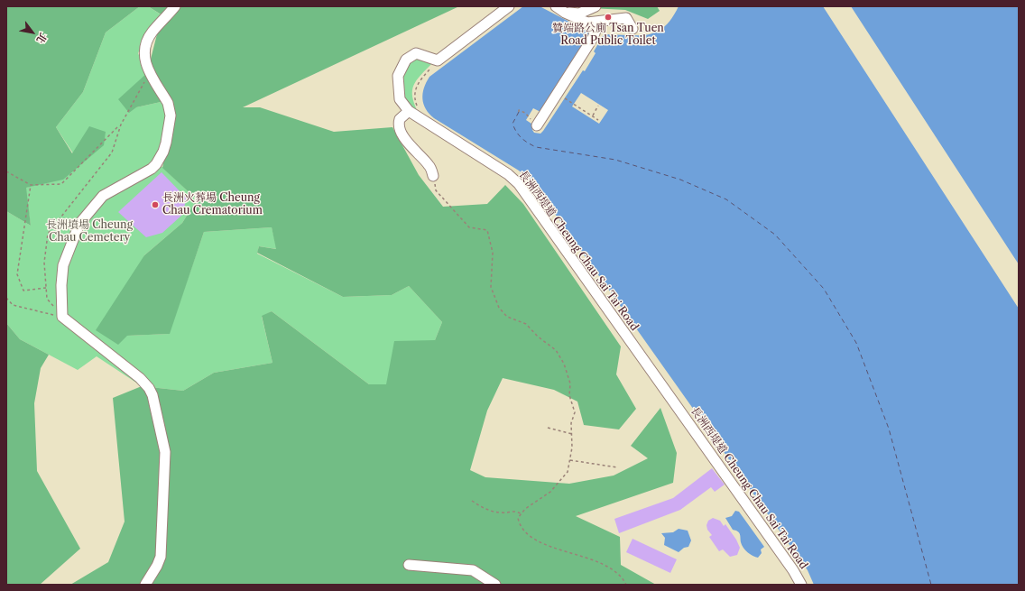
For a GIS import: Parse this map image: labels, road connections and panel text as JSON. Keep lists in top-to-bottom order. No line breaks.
{"streets":{"street":["長洲西堤道 Cheung Chau Sai Tai Road"]},"parks":["長洲墳場 Cheung Chau Cemetery"],"places":["贊端路公廁 Tsan Tuen Road Public Toilet","長洲火葬場 Cheung Chau Crematorium"],"north":"bottom right"}
